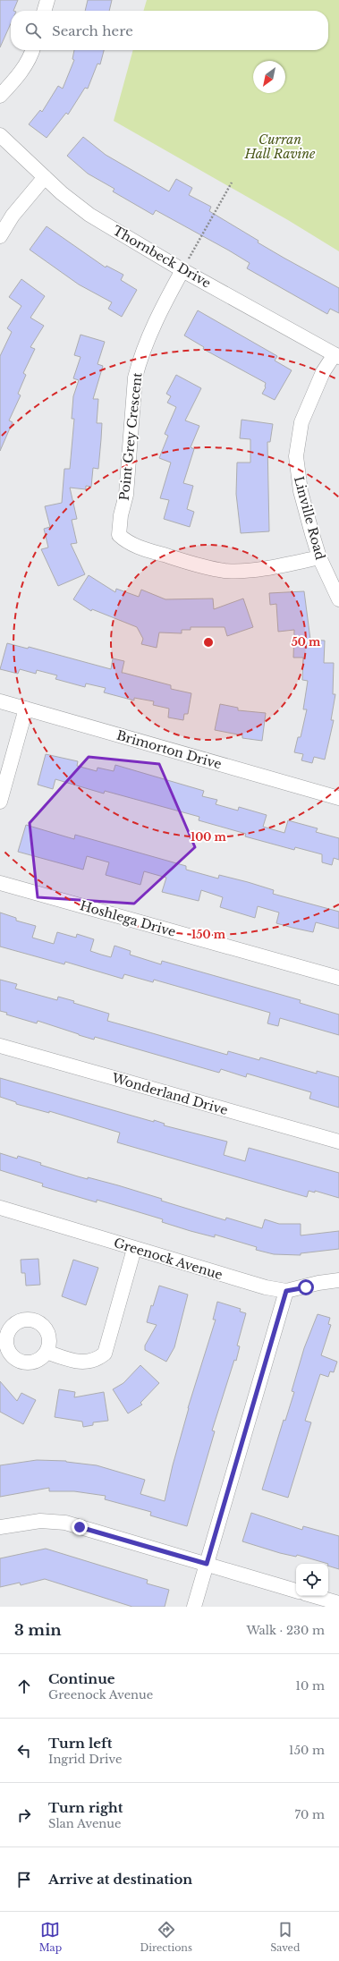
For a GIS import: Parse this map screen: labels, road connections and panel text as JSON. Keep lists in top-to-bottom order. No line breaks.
{"streets":{"street":["Thornbeck Drive","Point Grey Crescent","Linville Road","Brimorton Drive","Hoshlega Drive","Wonderland Drive","Greenock Avenue"]},"crossings":[["Thornbeck Drive","Point Grey Crescent"],["Thornbeck Drive","Linville Road"],["Point Grey Crescent","Linville Road"]],"parks":["Curran Hall Ravine"],"north":"bottom left","page":{"search":"Search here","heading":["3 min","Walk · 230 m"],"list":[["Continue","Greenock Avenue","10 m"],["Turn left","Ingrid Drive","150 m"],["Turn right","Slan Avenue","70 m"],"Arrive at destination"],"nav":["Map","Directions","Saved"]},"rings":["50 m","100 m","150 m"]}
